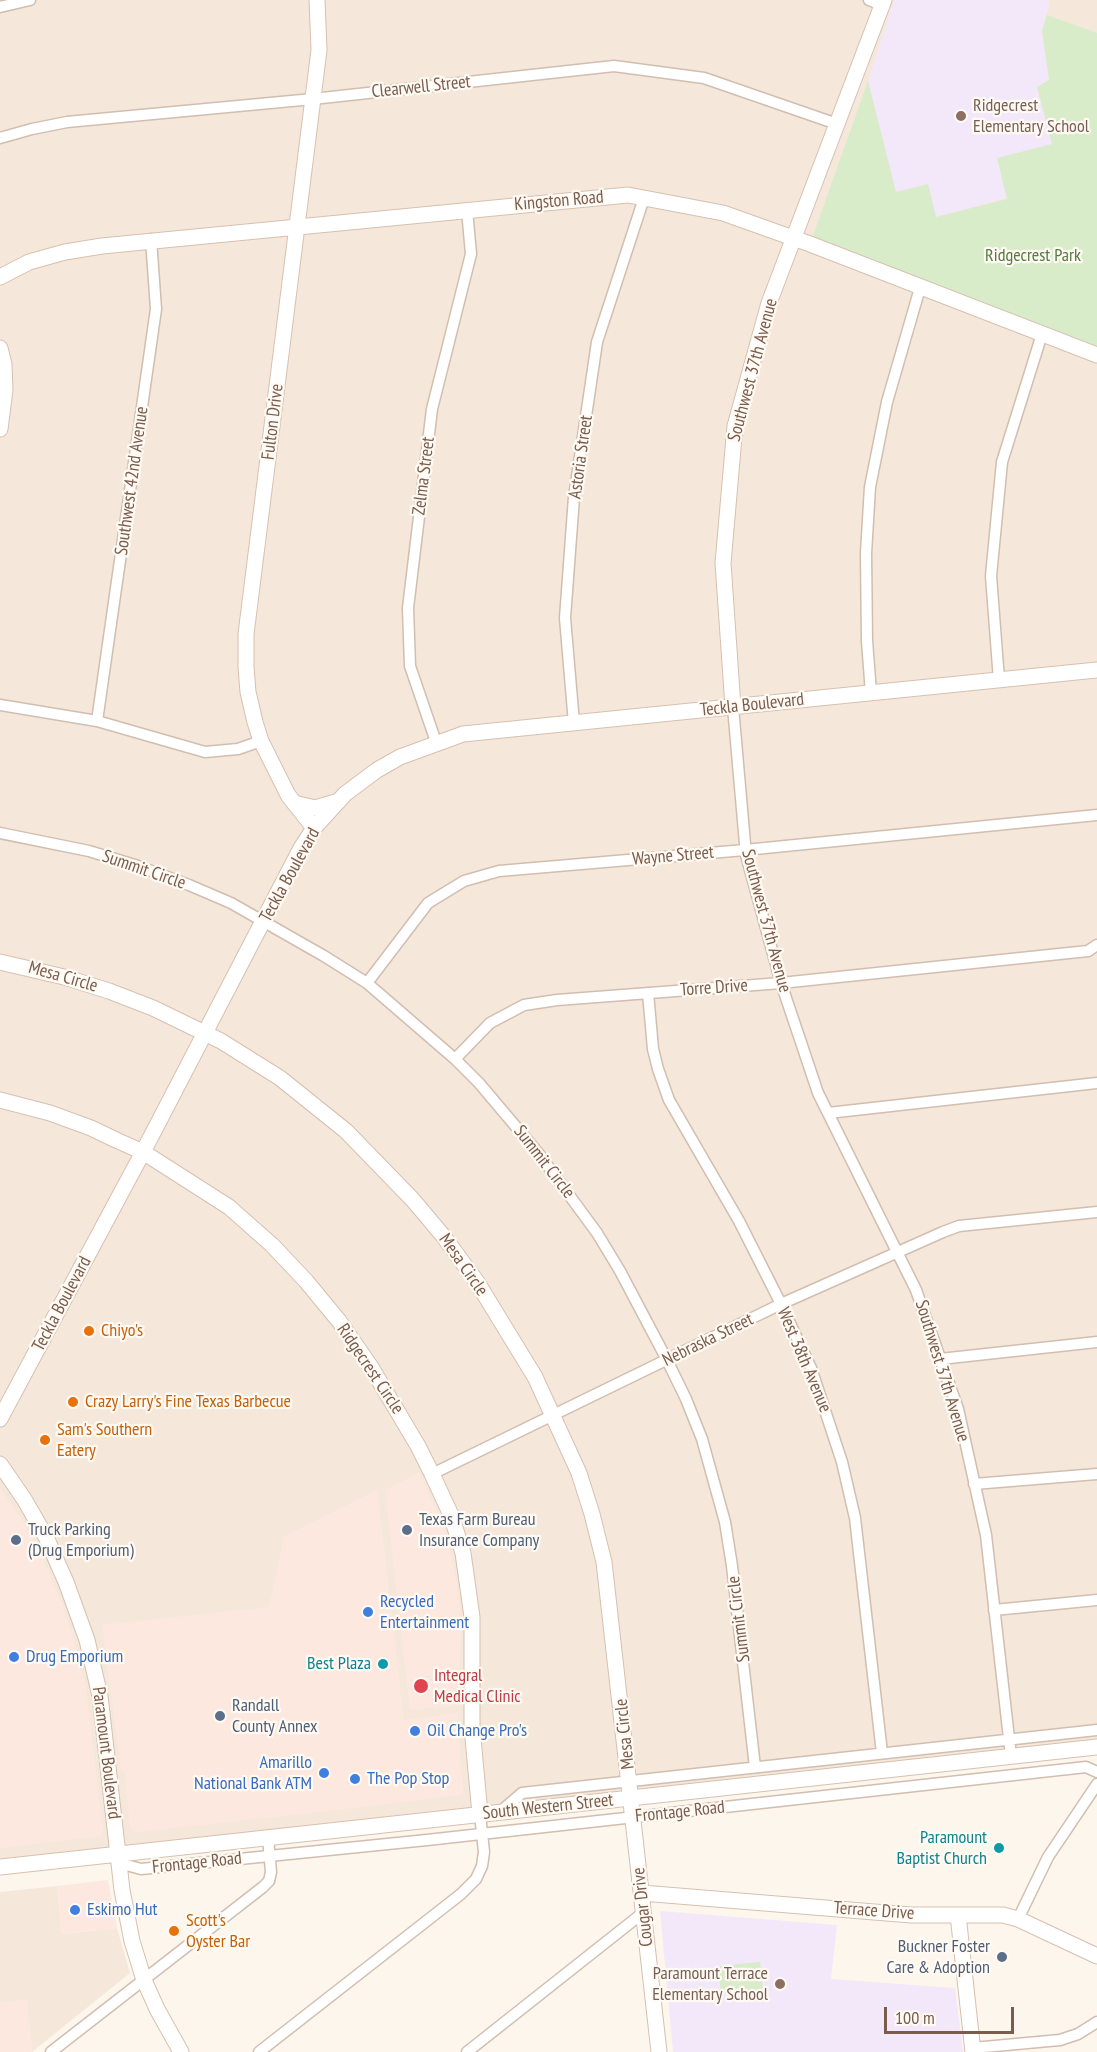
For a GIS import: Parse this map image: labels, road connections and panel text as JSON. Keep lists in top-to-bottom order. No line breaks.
{"streets":{"street":["Clearwell Street","Kingston Road","Southwest 37th Avenue","Fulton Drive","Astoria Street","Zelma Street","Southwest 42nd Avenue","Teckla Boulevard","Wayne Street","Summit Circle","Mesa Circle","Torre Drive","Nebraska Street","West 38th Avenue","Ridgecrest Circle","Paramount Boulevard","South Western Street","Frontage Road","Cougar Drive","Terrace Drive"]},"crossings":[["Clearwell Street","Southwest 37th Avenue"],["Clearwell Street","Fulton Drive"],["Kingston Road","Southwest 37th Avenue"],["Kingston Road","Fulton Drive"],["Kingston Road","Astoria Street"],["Kingston Road","Zelma Street"],["Kingston Road","Southwest 42nd Avenue"],["Southwest 37th Avenue","Teckla Boulevard"],["Southwest 37th Avenue","Wayne Street"],["Southwest 37th Avenue","Torre Drive"],["Southwest 37th Avenue","Nebraska Street"],["Southwest 37th Avenue","South Western Street"],["Fulton Drive","Teckla Boulevard"],["Astoria Street","Teckla Boulevard"],["Zelma Street","Teckla Boulevard"],["Teckla Boulevard","Summit Circle"],["Teckla Boulevard","Mesa Circle"],["Teckla Boulevard","Ridgecrest Circle"],["Wayne Street","Summit Circle"],["Summit Circle","Torre Drive"],["Summit Circle","Nebraska Street"],["Mesa Circle","Nebraska Street"],["Mesa Circle","South Western Street"],["Mesa Circle","Cougar Drive"],["Torre Drive","West 38th Avenue"],["Nebraska Street","West 38th Avenue"],["Nebraska Street","Ridgecrest Circle"],["Ridgecrest Circle","South Western Street"],["Paramount Boulevard","South Western Street"],["Paramount Boulevard","Frontage Road"],["South Western Street","Frontage Road"],["South Western Street","Cougar Drive"],["Frontage Road","Cougar Drive"],["Cougar Drive","Terrace Drive"]],"parks":["Ridgecrest Park"],"places":["Ridgecrest Elementary School","Chiyo's","Crazy Larry's Fine Texas Barbecue","Sam's Southern Eatery","Texas Farm Bureau Insurance Company","Truck Parking (Drug Emporium)","Recycled Entertainment","Drug Emporium","Best Plaza","Integral Medical Clinic","Randall County Annex","Oil Change Pro's","Amarillo National Bank ATM","The Pop Stop","Paramount Baptist Church","Eskimo Hut","Scott's Oyster Bar","Buckner Foster Care & Adoption","Paramount Terrace Elementary School"],"scale_bar":"100 m"}
